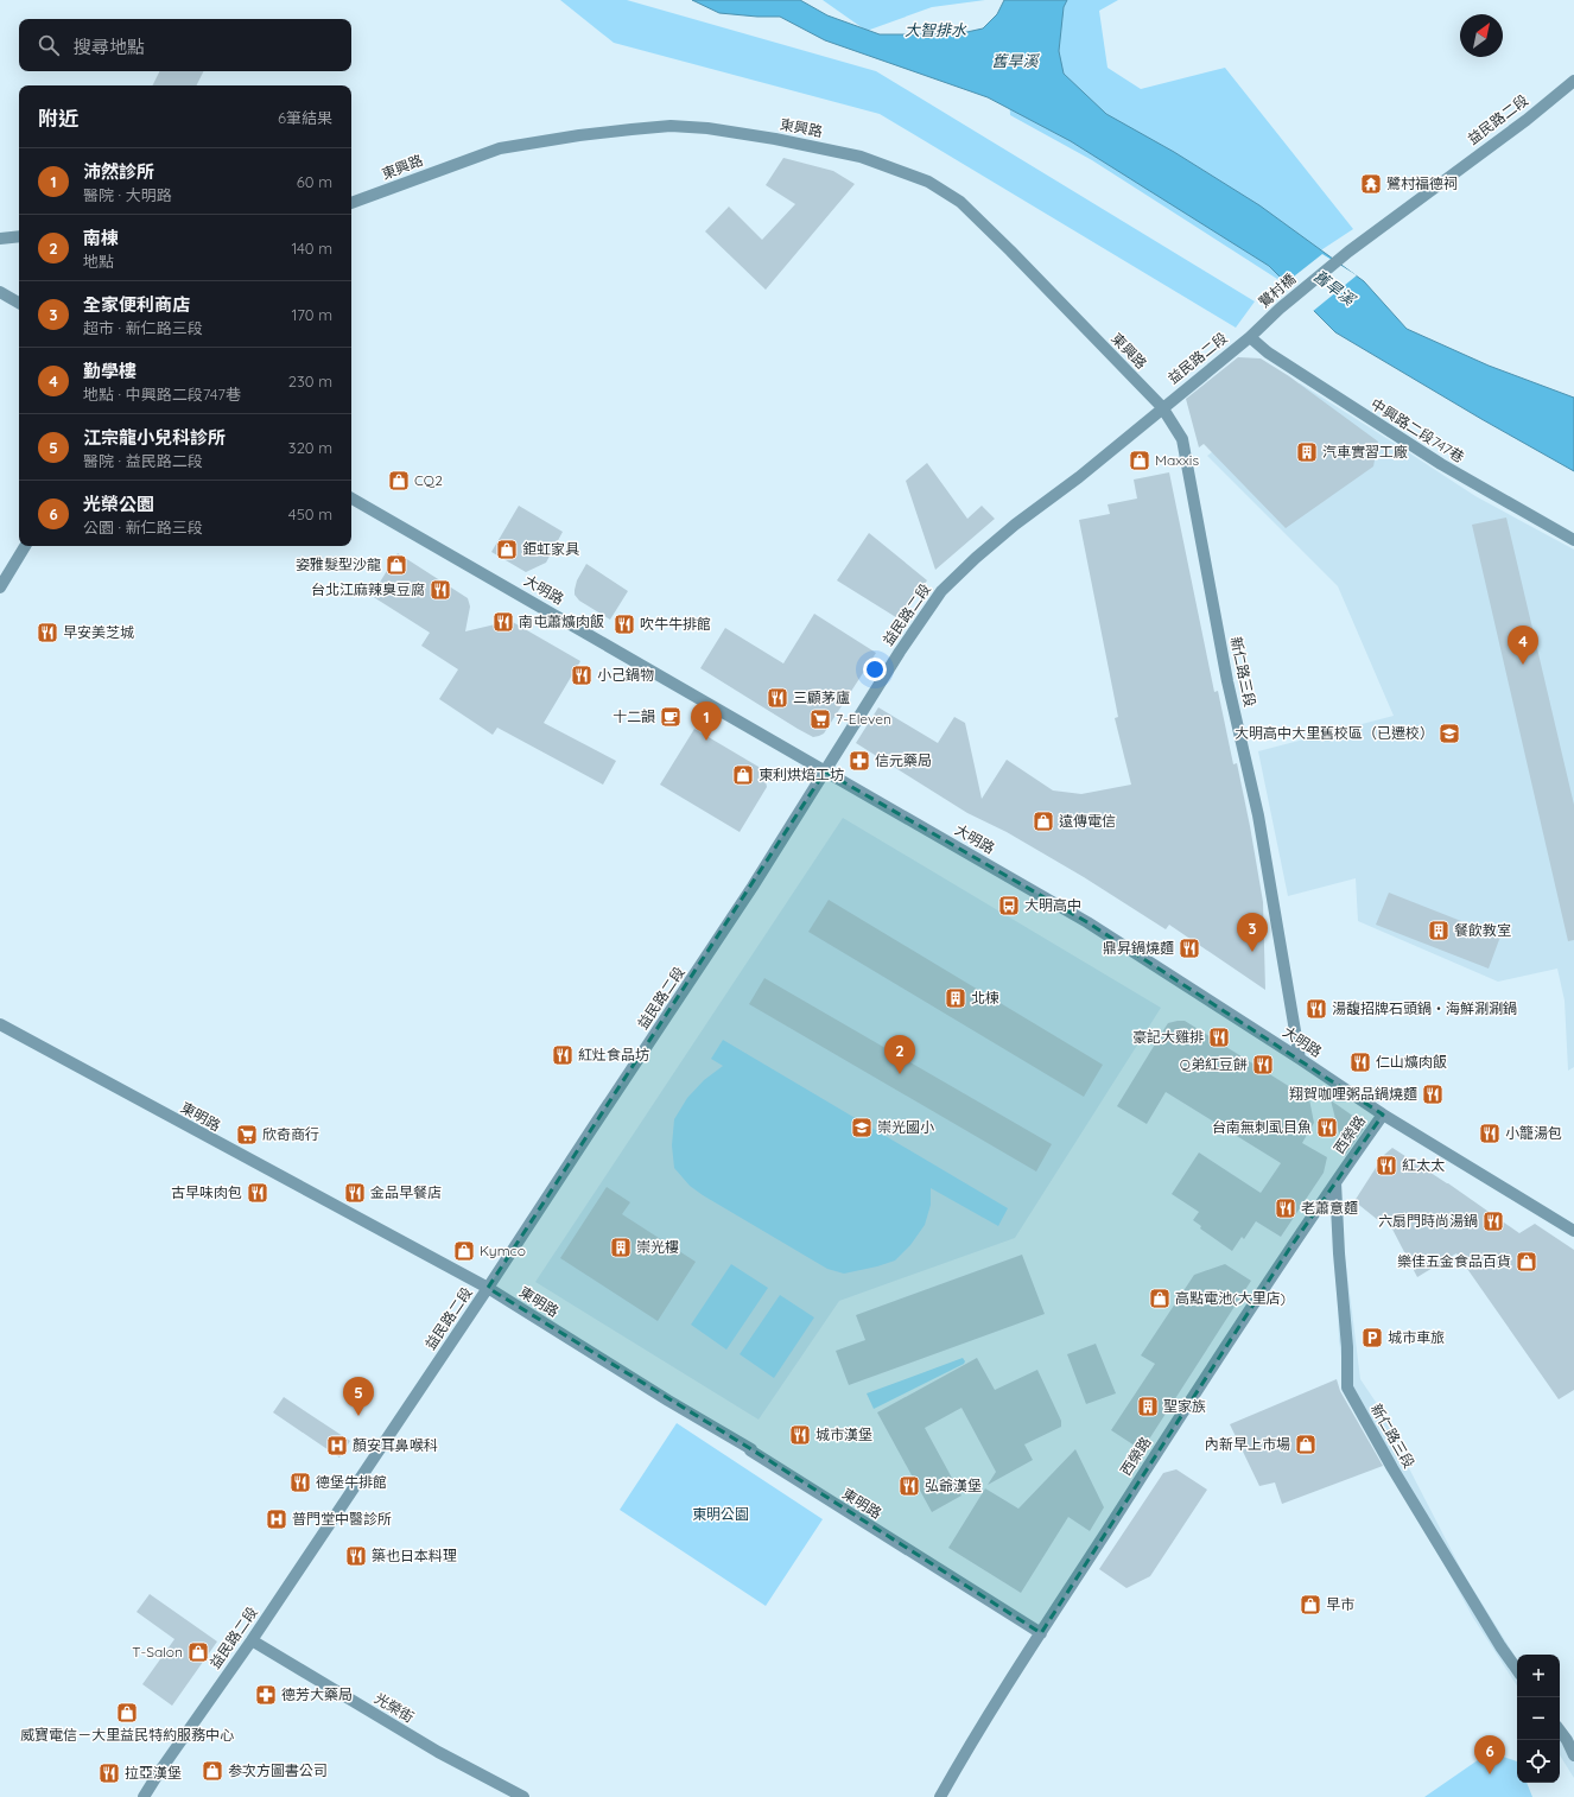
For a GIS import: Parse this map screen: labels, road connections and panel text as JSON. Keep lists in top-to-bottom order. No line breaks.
{"streets":{"street":["益民路二段","東興路","鷺村橋","中興路二段747巷","大明路","新仁路三段","東明路","西榮路","光榮街"]},"crossings":[["益民路二段","東興路"],["益民路二段","鷺村橋"],["益民路二段","中興路二段747巷"],["益民路二段","大明路"],["益民路二段","新仁路三段"],["益民路二段","東明路"],["益民路二段","光榮街"],["東興路","新仁路三段"],["鷺村橋","中興路二段747巷"],["大明路","新仁路三段"],["大明路","西榮路"],["新仁路三段","西榮路"],["東明路","西榮路"]],"water":["大智排水","舊旱溪"],"parks":["東明公園"],"places":{"temple":["鷺村福德祠"],"building":["汽車實習工廠","餐飲教室","北棟","崇光樓","聖家族"],"shop":["Maxxis","CQ2","鉅虹家具","姿雅髮型沙龍","東利烘焙工坊","遠傳電信","Kymco","樂佳五金食品百貨","高點電池(大里店)","內新早上市場","早市","T-Salon","威寶電信－大里益民特約服務中心","参次方圖書公司"],"restaurant":["台北江麻辣臭豆腐","南屯蕭爌肉飯","吹牛牛排館","早安美芝城","小己鍋物","三顧茅廬","鼎昇鍋燒麵","湯馥招牌石頭鍋‧海鮮涮涮鍋","豪記大雞排","紅灶食品坊","仁山爌肉飯","Q弟紅豆餅","翔賀咖哩粥品鍋燒麵","台南無刺虱目魚","小籠湯包","紅太太","古早味肉包","金品早餐店","老蕭意麵","六扇門時尚湯鍋","城市漢堡","德堡牛排館","弘爺漢堡","築也日本料理","拉亞漢堡"],"cafe":["十二韻"],"supermarket":["7-Eleven","欣奇商行"],"school or university":["大明高中大里舊校區（已遷校）","崇光國小"],"pharmacy":["信元藥局","德芳大藥局"],"bus stop":["大明高中"],"parking":["城市車旅"],"hospital":["顏安耳鼻喉科","普門堂中醫診所"]},"north":"top right","page":{"search":"搜尋地點","heading":["附近","6筆結果"],"list":[{"mark":"1","name":"沛然診所","note":"醫院 · 大明路","value":"60 m"},{"mark":"2","name":"南棟","note":"地點","value":"140 m"},{"mark":"3","name":"全家便利商店","note":"超市 · 新仁路三段","value":"170 m"},{"mark":"4","name":"勤學樓","note":"地點 · 中興路二段747巷","value":"230 m"},{"mark":"5","name":"江宗龍小兒科診所","note":"醫院 · 益民路二段","value":"320 m"},{"mark":"6","name":"光榮公園","note":"公園 · 新仁路三段","value":"450 m"}],"pins":["4","1","3","2","5","6"],"map_buttons":["+","−"]}}
